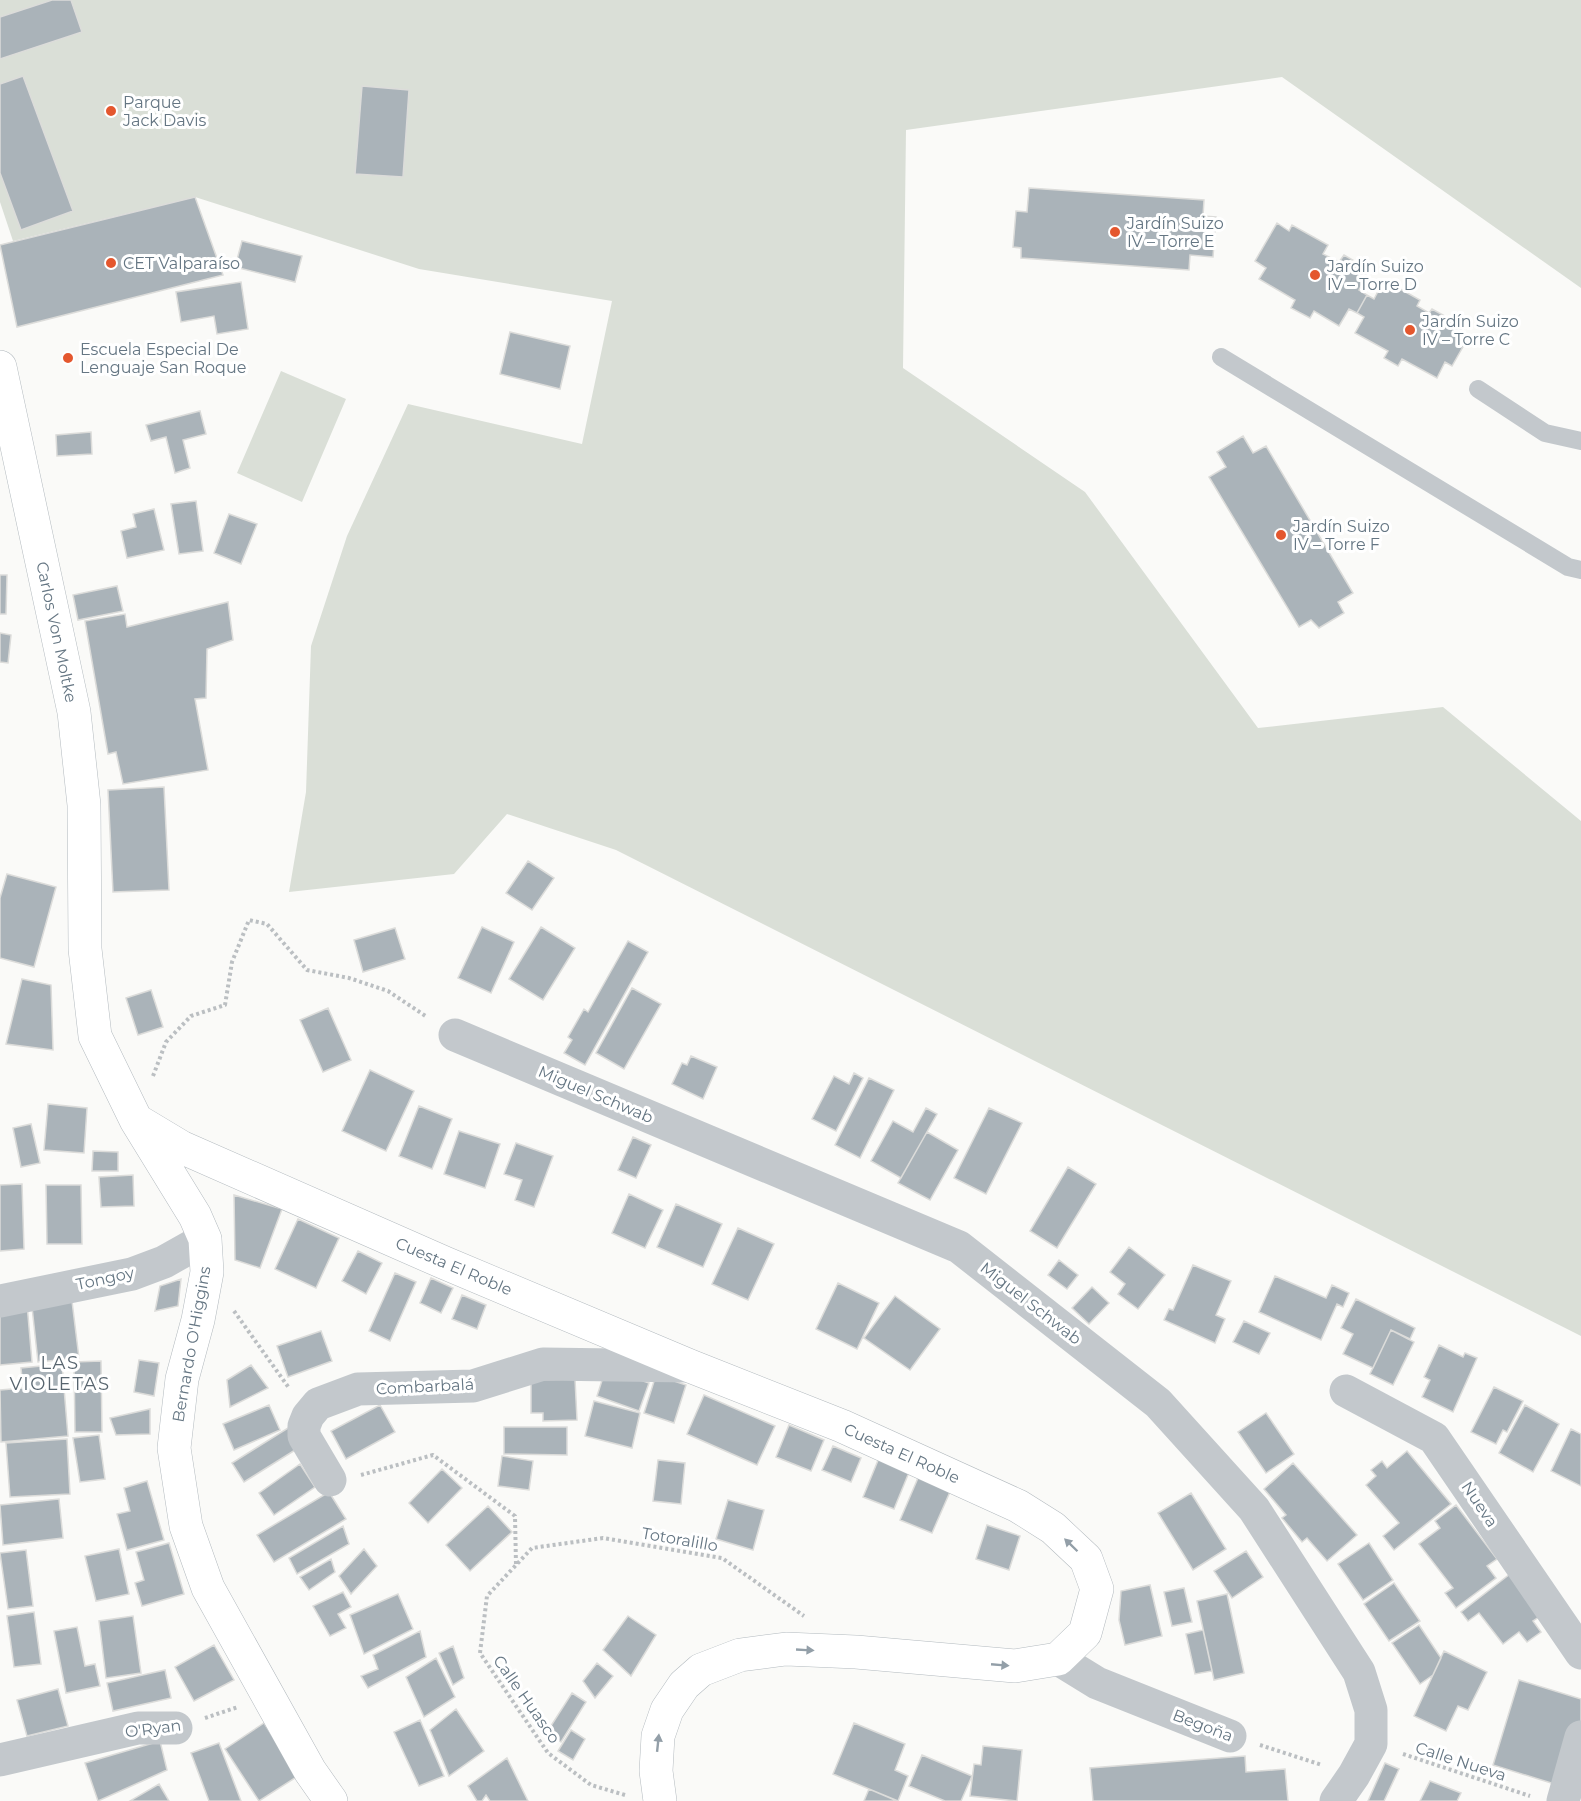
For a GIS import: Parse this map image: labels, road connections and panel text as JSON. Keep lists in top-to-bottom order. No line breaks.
{"streets":{"main road":["Carlos Von Moltke","Cuesta El Roble","Bernardo O'Higgins"],"street":["Miguel Schwab","Tongoy","Combarbalá","Nueva","Begoña","O'Ryan"],"path":["Totoralillo","Calle Huasco","Calle Nueva"]},"crossings":[["Carlos Von Moltke","Cuesta El Roble"],["Carlos Von Moltke","Bernardo O'Higgins"],["Miguel Schwab","Begoña"],["Miguel Schwab","Calle Nueva"],["Cuesta El Roble","Bernardo O'Higgins"],["Cuesta El Roble","Combarbalá"],["Cuesta El Roble","Begoña"],["Tongoy","Bernardo O'Higgins"],["Bernardo O'Higgins","O'Ryan"],["Totoralillo","Calle Huasco"]],"one_way":["Cuesta El Roble"],"districts":["LAS VIOLETAS"],"places":["Parque Jack Davis","Jardín Suizo IV – Torre E","CET Valparaíso","Jardín Suizo IV – Torre D","Jardín Suizo IV – Torre C","Escuela Especial De Lenguaje San Roque","Jardín Suizo IV – Torre F"]}
